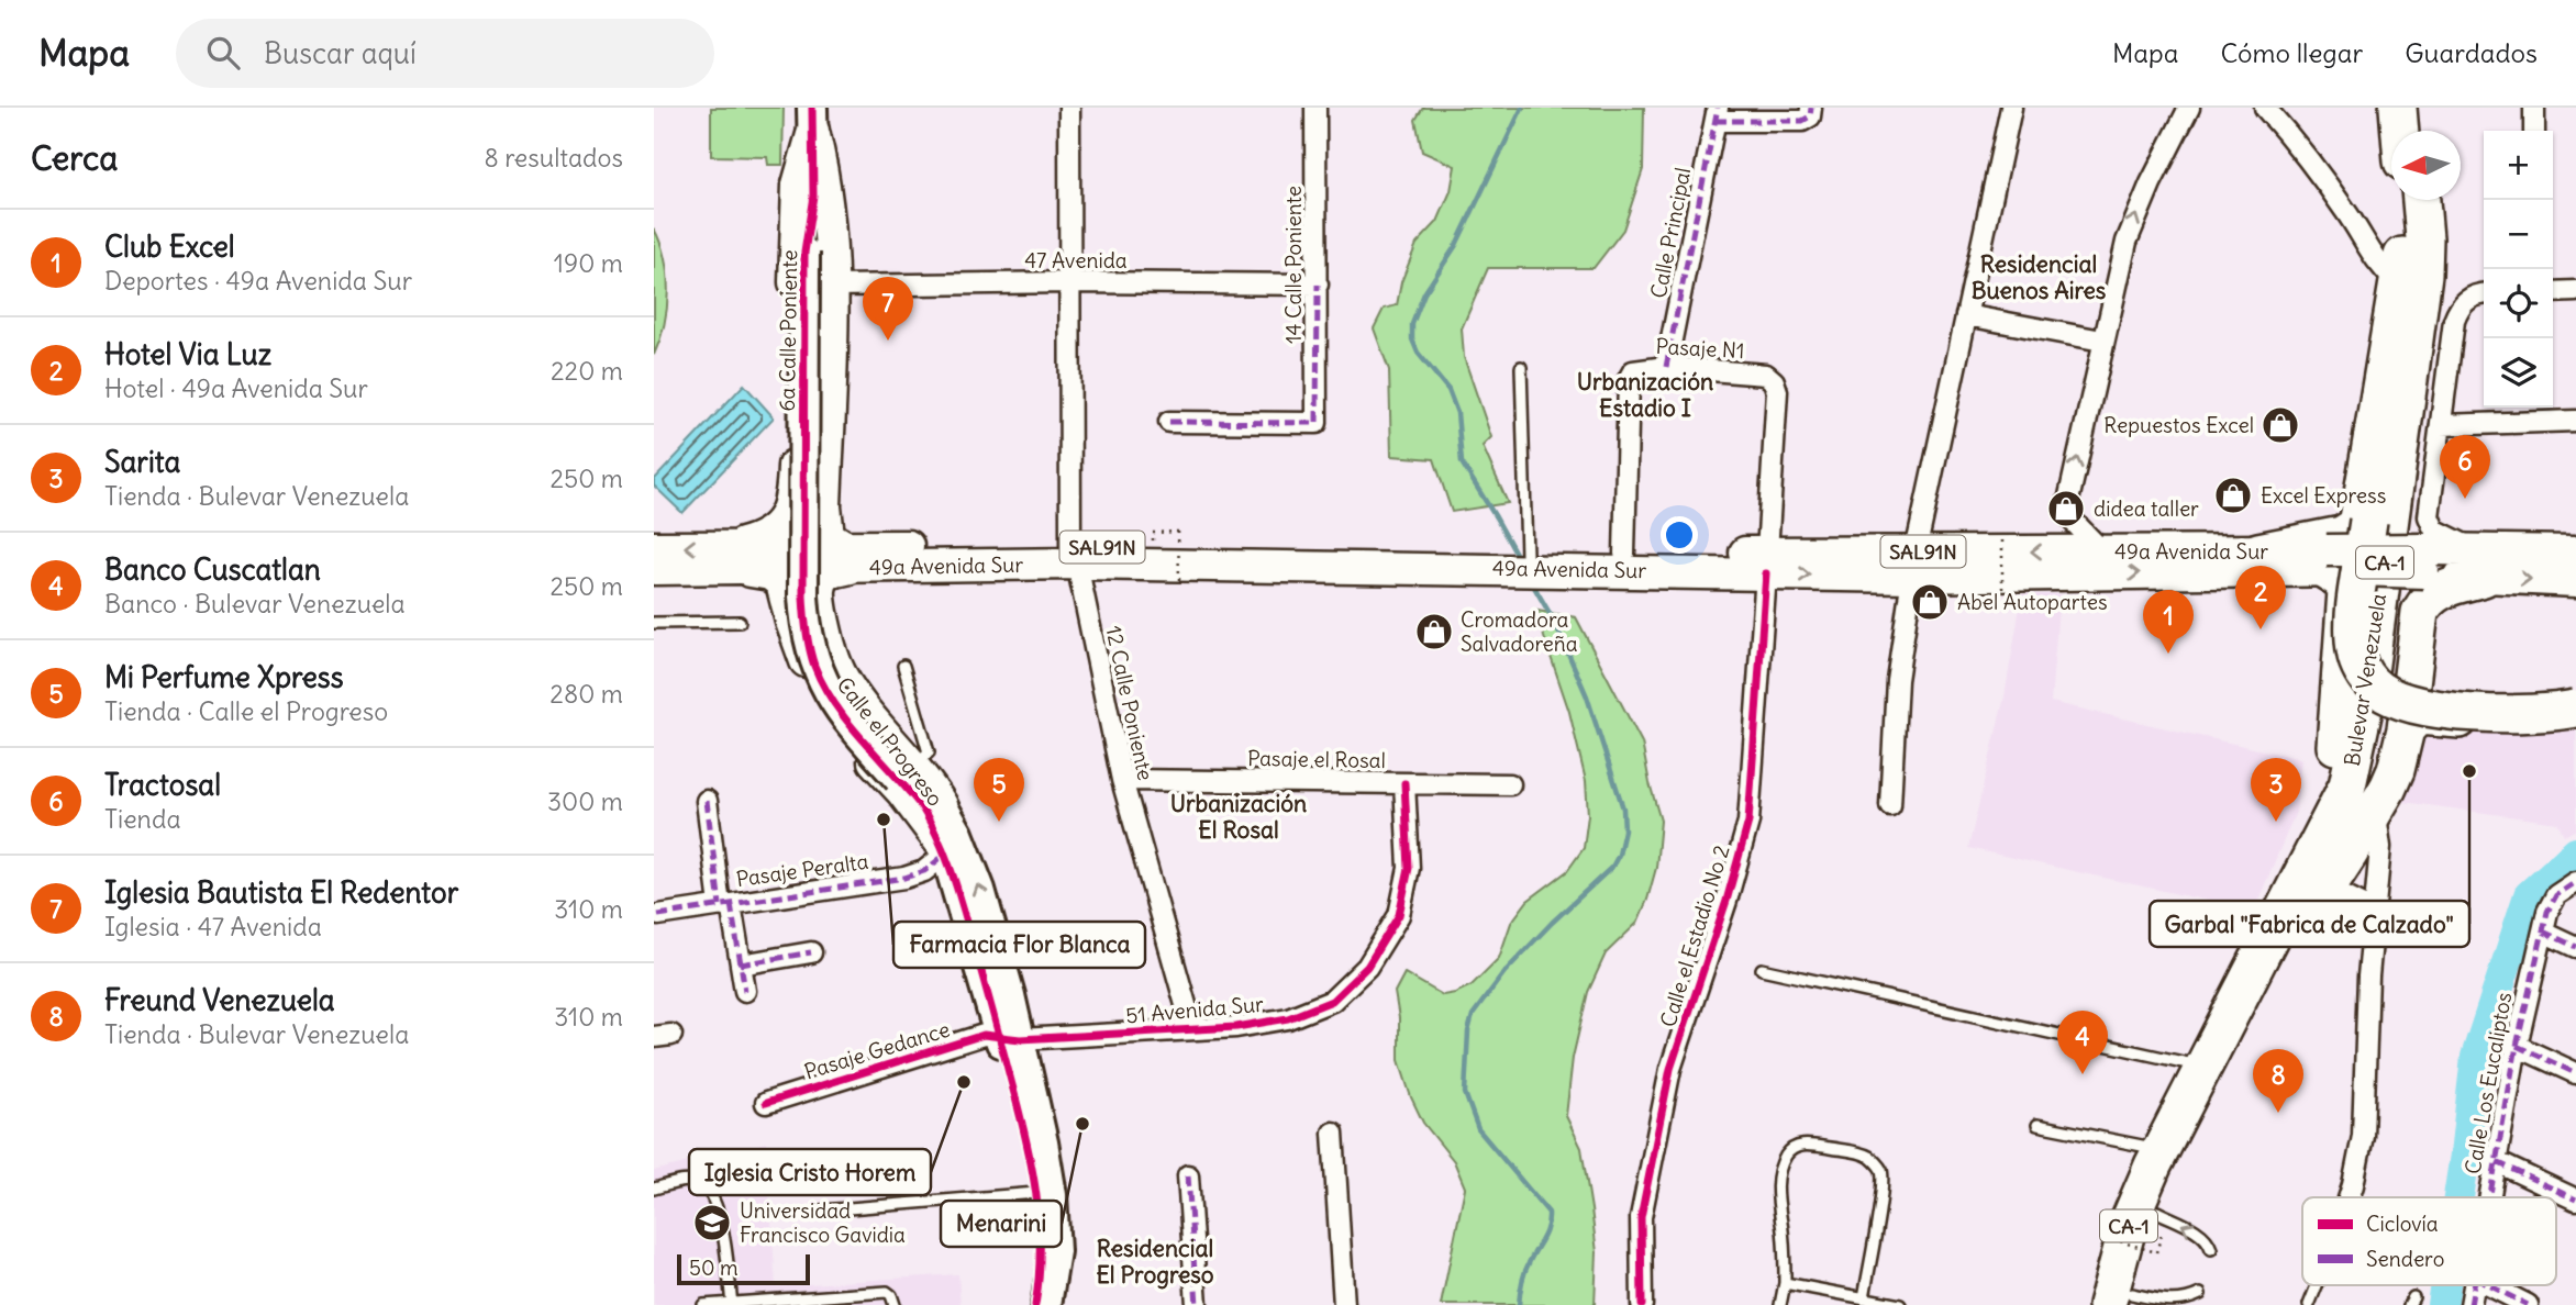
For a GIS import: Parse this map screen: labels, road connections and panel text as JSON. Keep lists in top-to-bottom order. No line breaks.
{"streets":{"highway":["CA-1","Bulevar Venezuela"],"main road":["SAL91N","49a Avenida Sur"],"street":["Calle Principal","47 Avenida","14 Calle Poniente","6a Calle Poniente","Pasaje N1","12 Calle Poniente","Calle el Progreso","Pasaje el Rosal","Pasaje Peralta","Calle el Estadio No 2","51 Avenida Sur","Pasaje Gedance","Calle Los Eucaliptos"]},"crossings":[["Calle Principal","Pasaje N1"],["47 Avenida","14 Calle Poniente"],["47 Avenida","12 Calle Poniente"],["6a Calle Poniente","49a Avenida Sur"],["6a Calle Poniente","Calle el Progreso"],["Pasaje N1","49a Avenida Sur"],["Pasaje N1","Calle el Estadio No 2"],["49a Avenida Sur","12 Calle Poniente"],["49a Avenida Sur","Calle el Progreso"],["49a Avenida Sur","Calle el Estadio No 2"],["12 Calle Poniente","Pasaje el Rosal"],["12 Calle Poniente","51 Avenida Sur"],["Calle el Progreso","Pasaje Peralta"],["Calle el Progreso","51 Avenida Sur"],["Calle el Progreso","Pasaje Gedance"],["Pasaje el Rosal","51 Avenida Sur"],["51 Avenida Sur","Pasaje Gedance"]],"districts":["Residencial Buenos Aires","Urbanización Estadio I","Urbanización El Rosal","Residencial El Progreso"],"places":{"shop":["Repuestos Excel","Excel Express","didea taller","Abel Autopartes","Cromadora Salvadoreña"],"other":["Garbal \"Fabrica de Calzado\"","Farmacia Flor Blanca","Iglesia Cristo Horem","Menarini"],"school or university":["Universidad Francisco Gavidia"]},"legend":["Ciclovía","Sendero"],"scale_bar":"50 m","north":"left","page":{"header":"Mapa","search":"Buscar aquí","nav":["Mapa","Cómo llegar","Guardados"],"heading":["Cerca","8 resultados"],"map_buttons":["+","−"],"list":[{"mark":"1","name":"Club Excel","note":"Deportes · 49a Avenida Sur","value":"190 m"},{"mark":"2","name":"Hotel Via Luz","note":"Hotel · 49a Avenida Sur","value":"220 m"},{"mark":"3","name":"Sarita","note":"Tienda · Bulevar Venezuela","value":"250 m"},{"mark":"4","name":"Banco Cuscatlan","note":"Banco · Bulevar Venezuela","value":"250 m"},{"mark":"5","name":"Mi Perfume Xpress","note":"Tienda · Calle el Progreso","value":"280 m"},{"mark":"6","name":"Tractosal","note":"Tienda","value":"300 m"},{"mark":"7","name":"Iglesia Bautista El Redentor","note":"Iglesia · 47 Avenida","value":"310 m"},{"mark":"8","name":"Freund Venezuela","note":"Tienda · Bulevar Venezuela","value":"310 m"}],"pins":["7","6","2","1","3","5","4","8"],"scale":"50 m"}}
